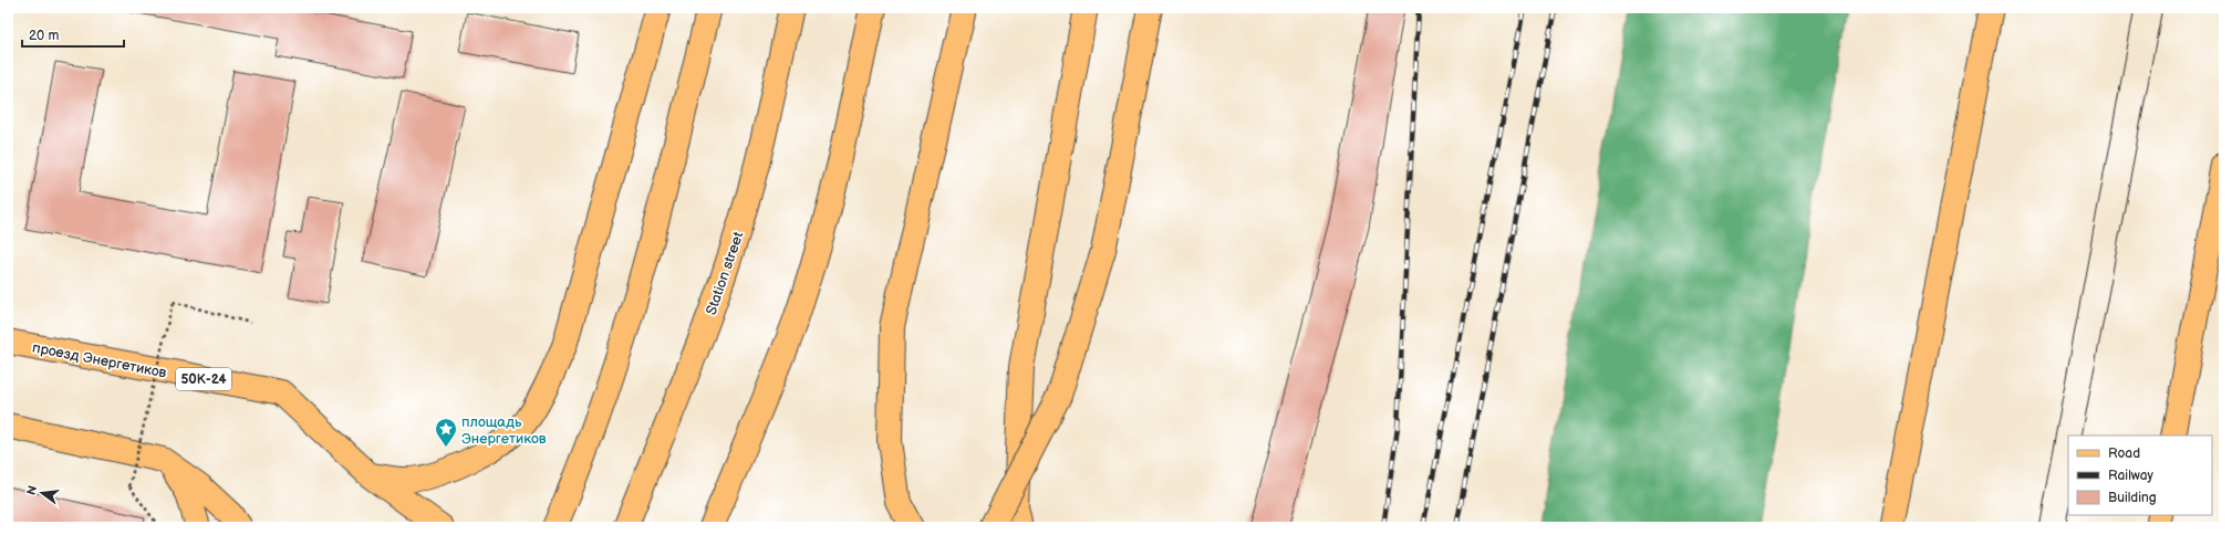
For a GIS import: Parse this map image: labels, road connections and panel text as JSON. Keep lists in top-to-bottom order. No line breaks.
{"streets":{"main road":["Station street","проезд Энергетиков","50К-24"]},"crossings":[["проезд Энергетиков","50К-24"]],"places":{"place":["площадь Энергетиков"]},"legend":["Road","Railway","Building"],"scale_bar":"20 m","north":"left"}
